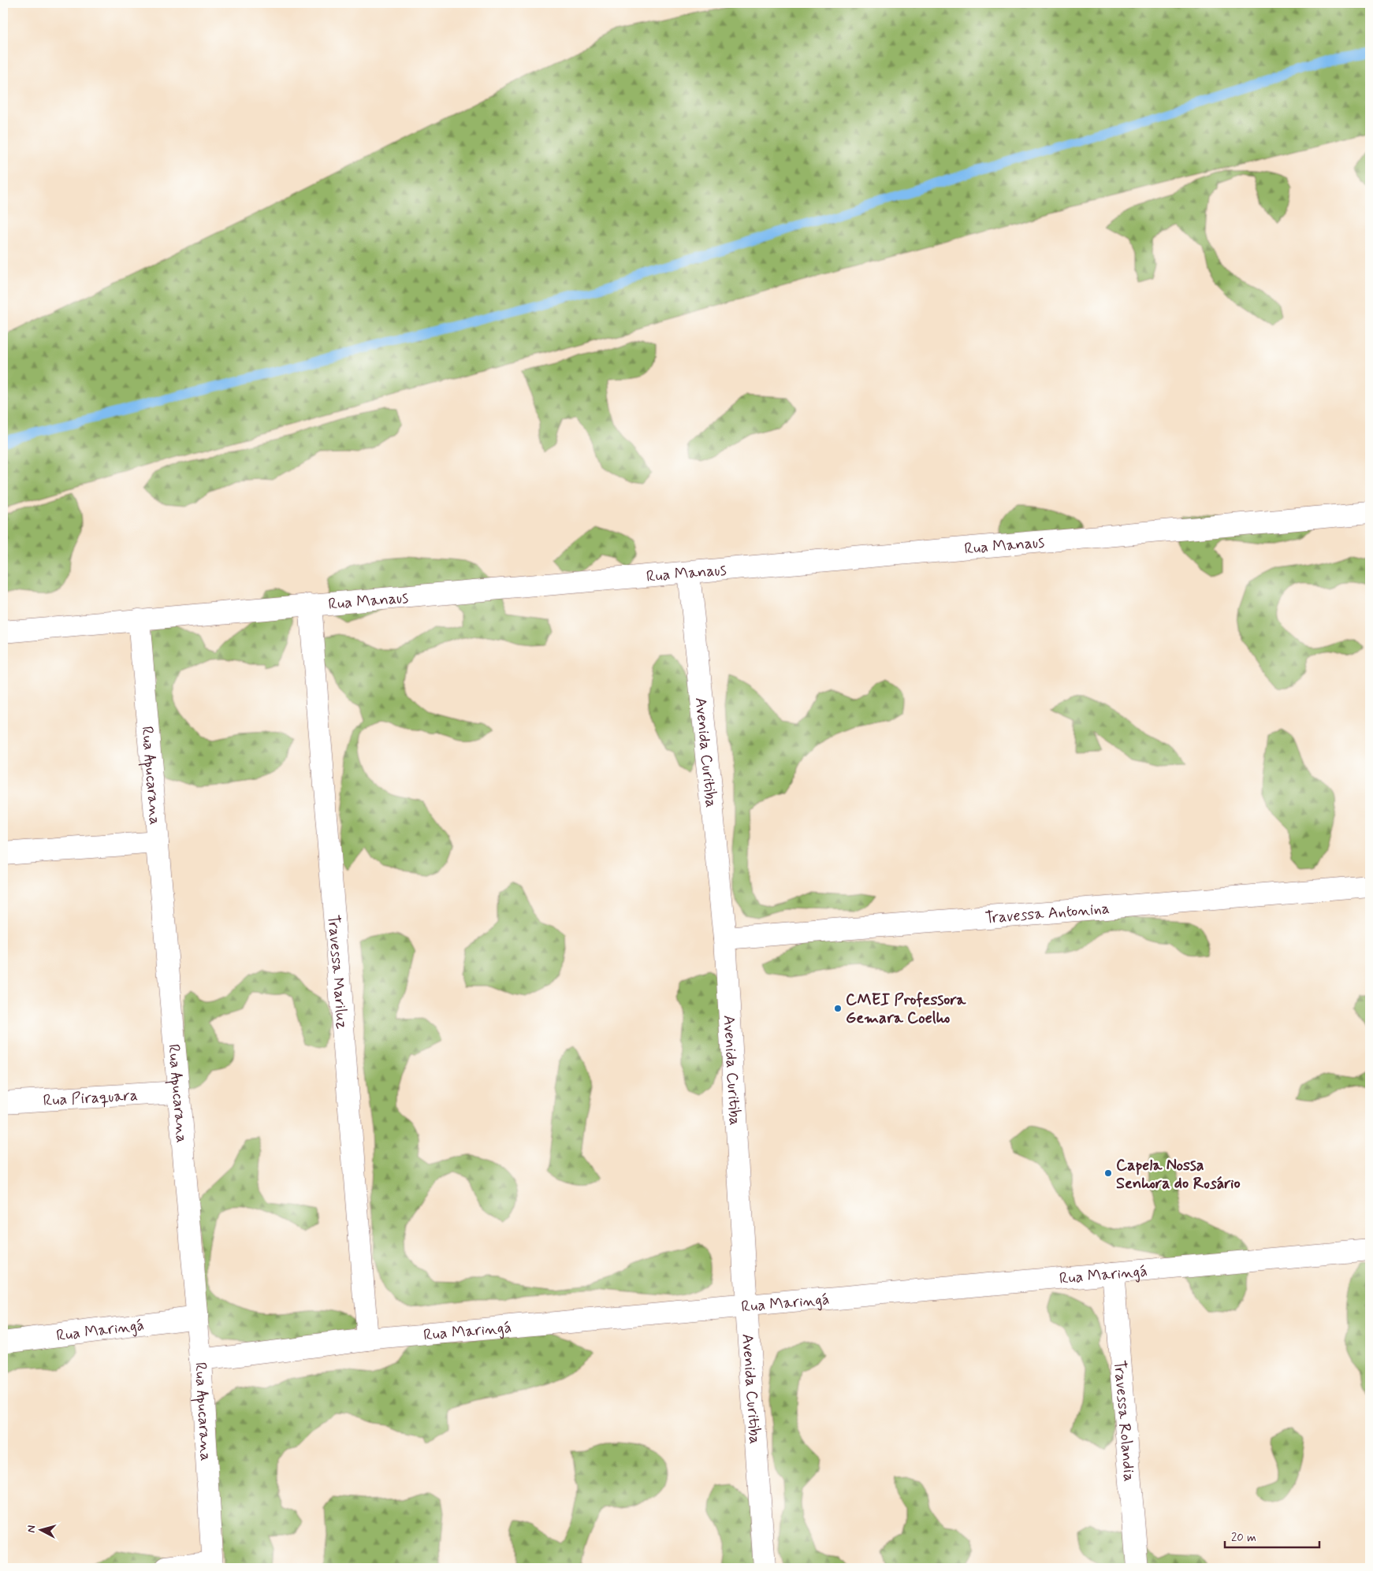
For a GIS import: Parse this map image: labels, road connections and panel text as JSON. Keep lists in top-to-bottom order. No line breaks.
{"streets":{"street":["Rua Manaus","Avenida Curitiba","Rua Apucarana","Travessa Antonina","Travessa Mariluz","Rua Piraquara","Rua Maringá","Travessa Rolandia"]},"crossings":[["Rua Manaus","Avenida Curitiba"],["Rua Manaus","Rua Apucarana"],["Rua Manaus","Travessa Mariluz"],["Avenida Curitiba","Travessa Antonina"],["Avenida Curitiba","Rua Maringá"],["Rua Apucarana","Rua Piraquara"],["Rua Apucarana","Rua Maringá"],["Travessa Mariluz","Rua Maringá"],["Rua Maringá","Travessa Rolandia"]],"places":["CMEI Professora Gemara Coelho","Capela Nossa Senhora do Rosário"],"scale_bar":"20 m","north":"left"}
